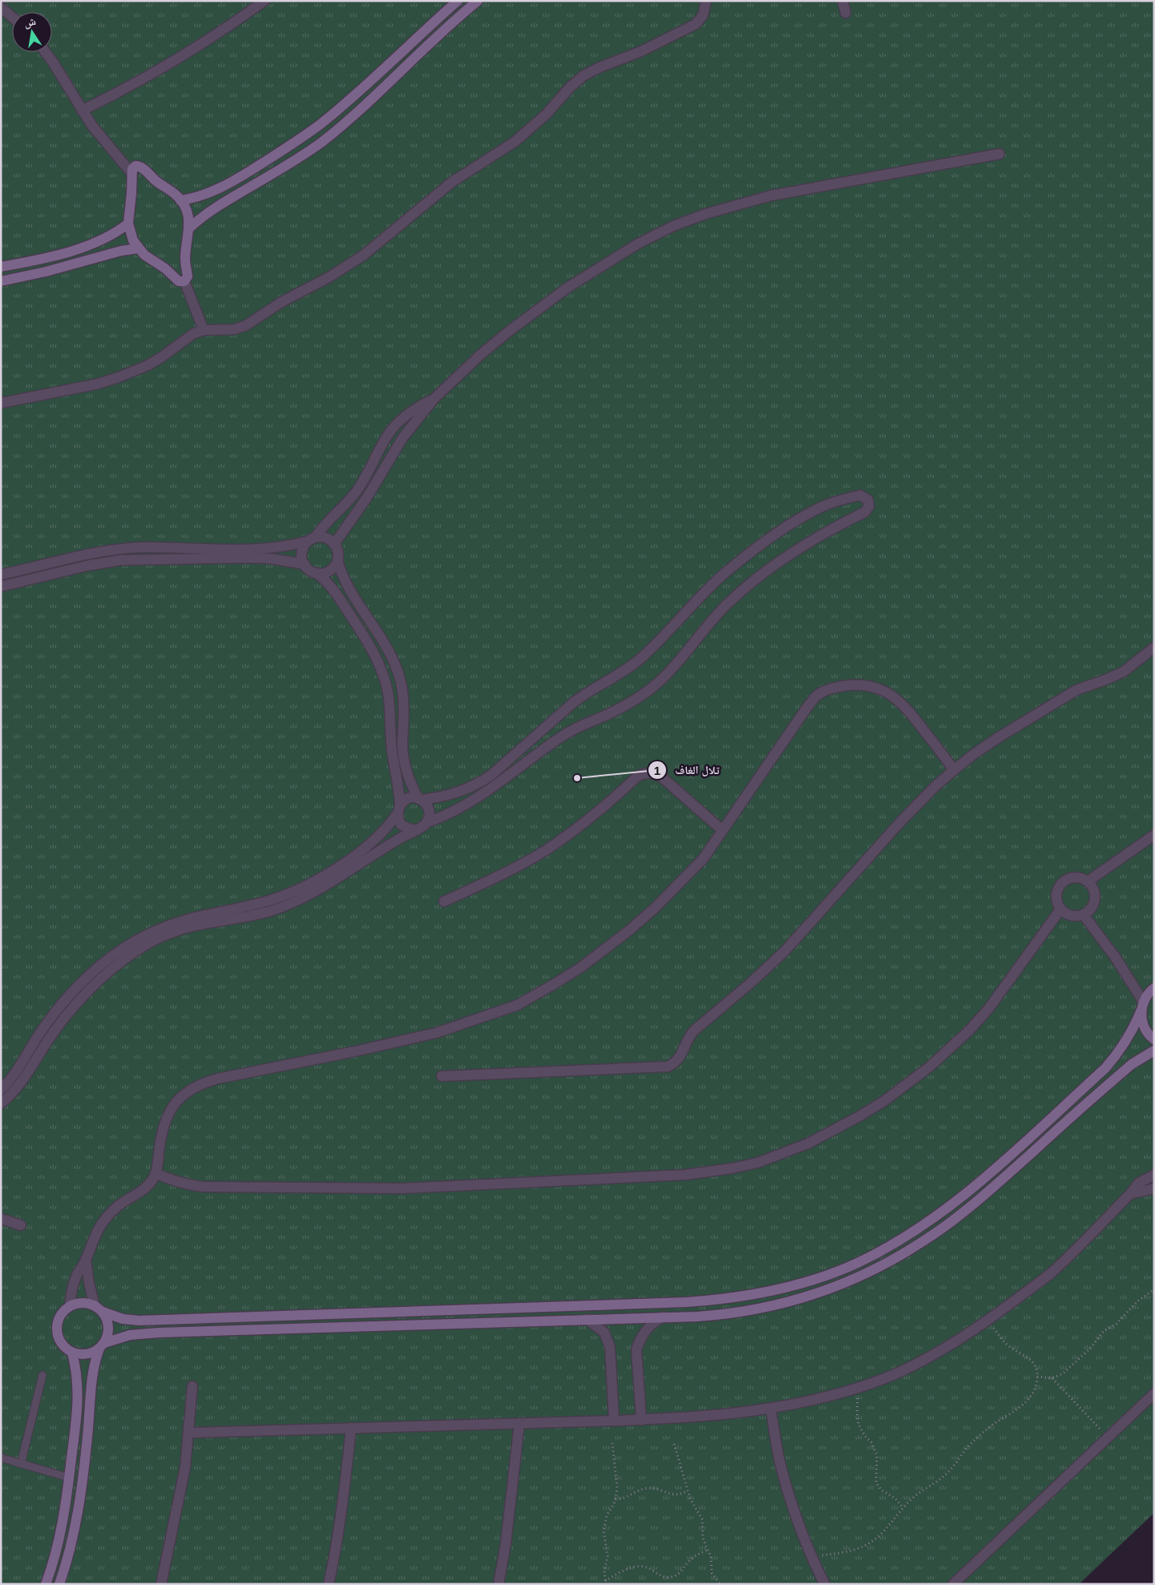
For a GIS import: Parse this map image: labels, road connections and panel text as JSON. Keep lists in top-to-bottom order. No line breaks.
{"places":["تلال الغاف"],"north":"top"}
